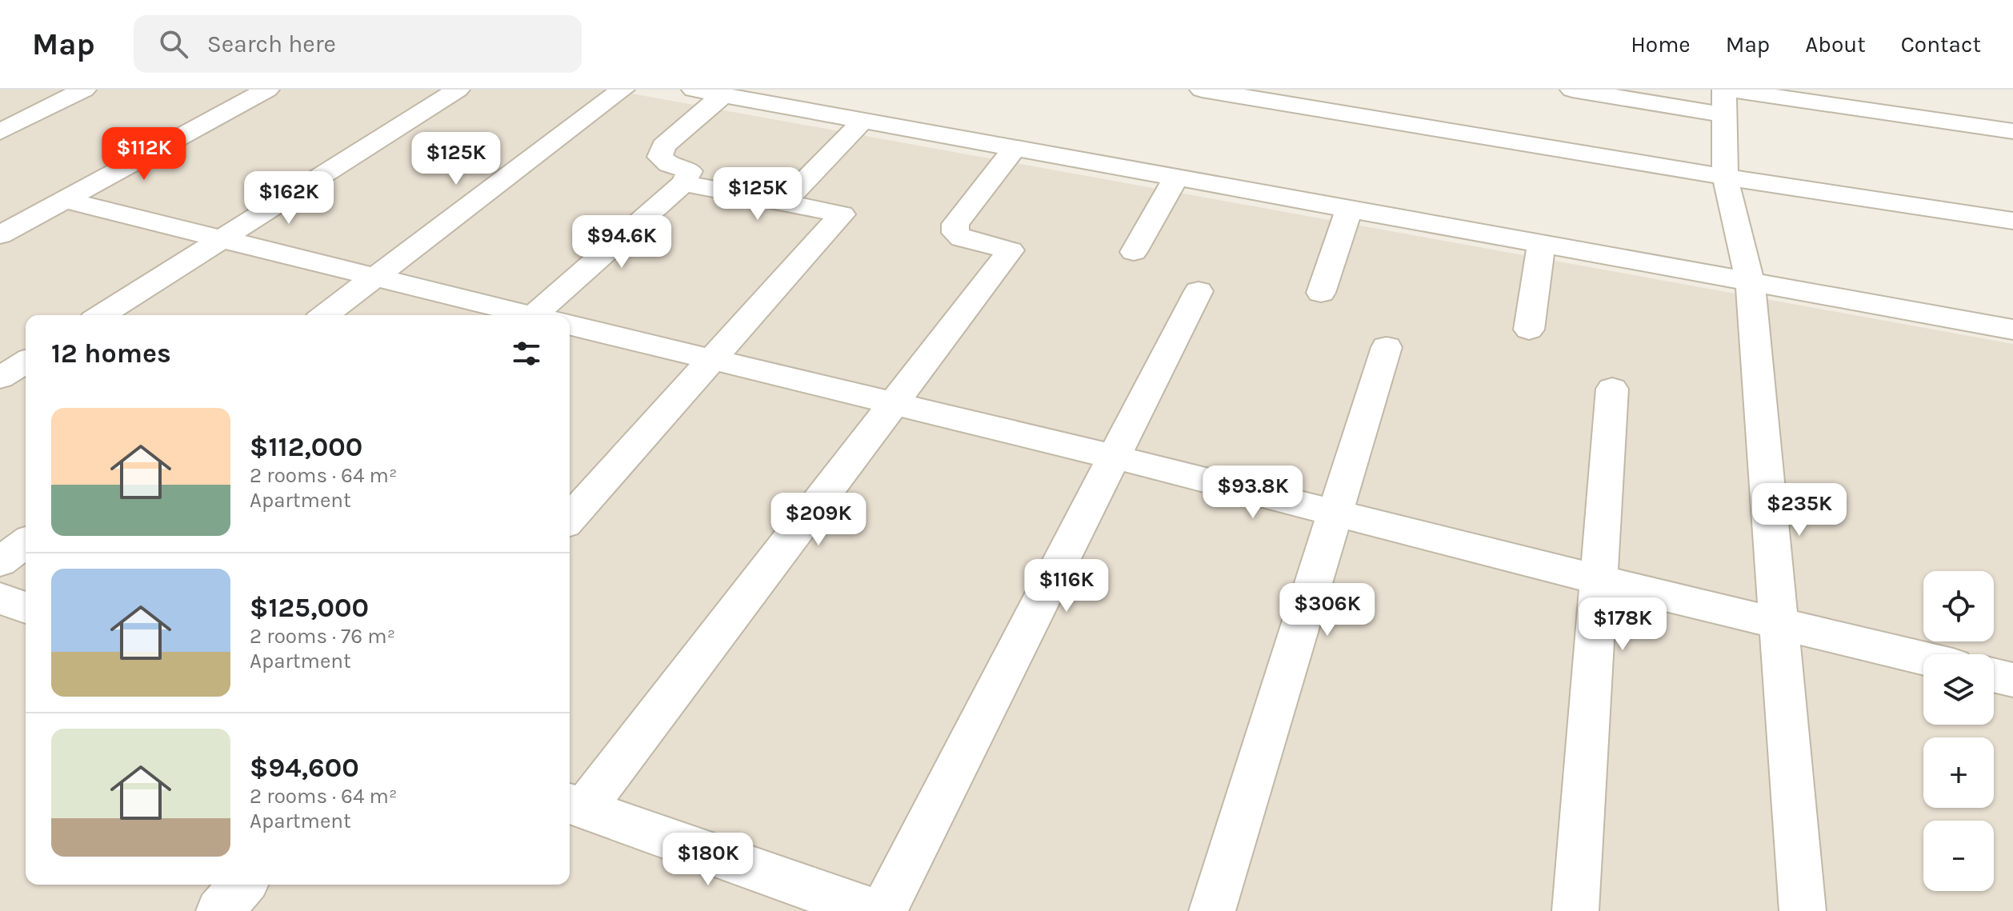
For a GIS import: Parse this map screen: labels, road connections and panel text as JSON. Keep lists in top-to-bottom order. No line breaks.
{"page":{"header":"Map","search":"Search here","nav":["Home","Map","About","Contact"],"price":["$112K","$125K","$125K","$162K","$94.6K","$93.8K","$235K","$209K","$116K","$306K","$178K","$180K"],"heading":"12 homes","list":[{"name":"$112,000","note":"2 rooms · 64 m² · Apartment"},{"name":"$125,000","note":"2 rooms · 76 m² · Apartment"},{"name":"$94,600","note":"2 rooms · 64 m² · Apartment"}],"map_buttons":["+","−"]}}
